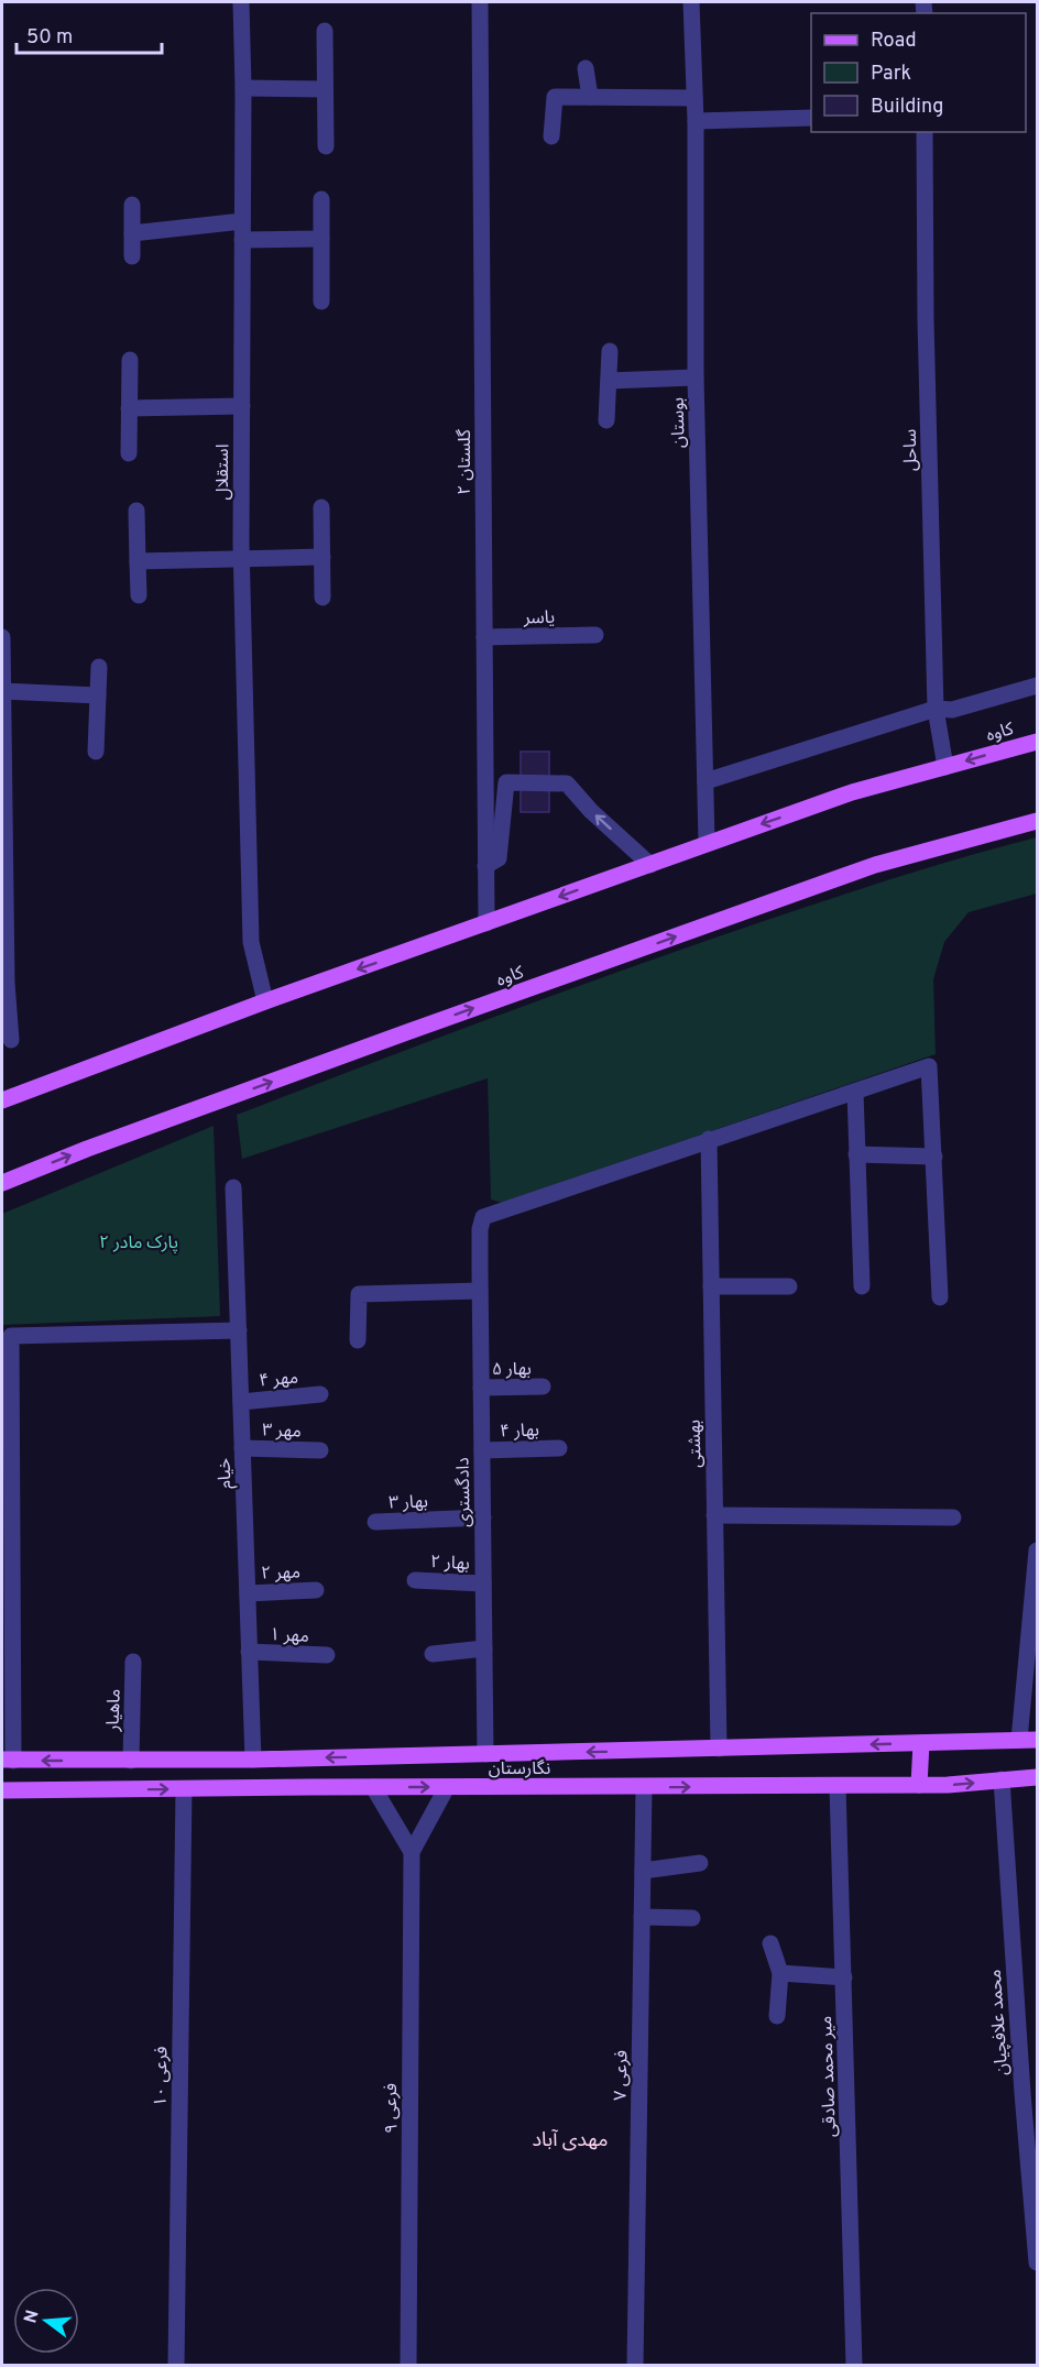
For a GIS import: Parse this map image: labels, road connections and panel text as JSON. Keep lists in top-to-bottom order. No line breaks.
{"streets":{"main road":["کاوه","نگارستان"],"street":["بوستان","ساحل","گلستان ۲","استقلال","یاسر","بهار ۵","مهر ۴","مهر ۳","بهار ۴","بهشتی","خیام","دادگستری","بهار ۳","بهار ۲","مهر ۲","مهر ۱","ماهیار","محمد علافچیان","فرعی ۷","فرعی ۱۰","میر محمد صادقی","فرعی ۹"]},"crossings":[["بوستان","کاوه"],["ساحل","کاوه"],["گلستان ۲","یاسر"],["گلستان ۲","کاوه"],["استقلال","کاوه"],["بهار ۵","دادگستری"],["مهر ۴","خیام"],["مهر ۳","خیام"],["بهار ۴","دادگستری"],["بهشتی","دادگستری"],["بهشتی","نگارستان"],["خیام","مهر ۲"],["خیام","مهر ۱"],["خیام","نگارستان"],["دادگستری","بهار ۳"],["دادگستری","بهار ۲"],["دادگستری","نگارستان"],["ماهیار","نگارستان"],["نگارستان","محمد علافچیان"],["نگارستان","فرعی ۷"],["نگارستان","فرعی ۱۰"],["نگارستان","میر محمد صادقی"]],"districts":["مهدی آباد"],"parks":["پارک مادر ۲"],"legend":["Road","Park","Building"],"scale_bar":"50 m","north":"left"}
